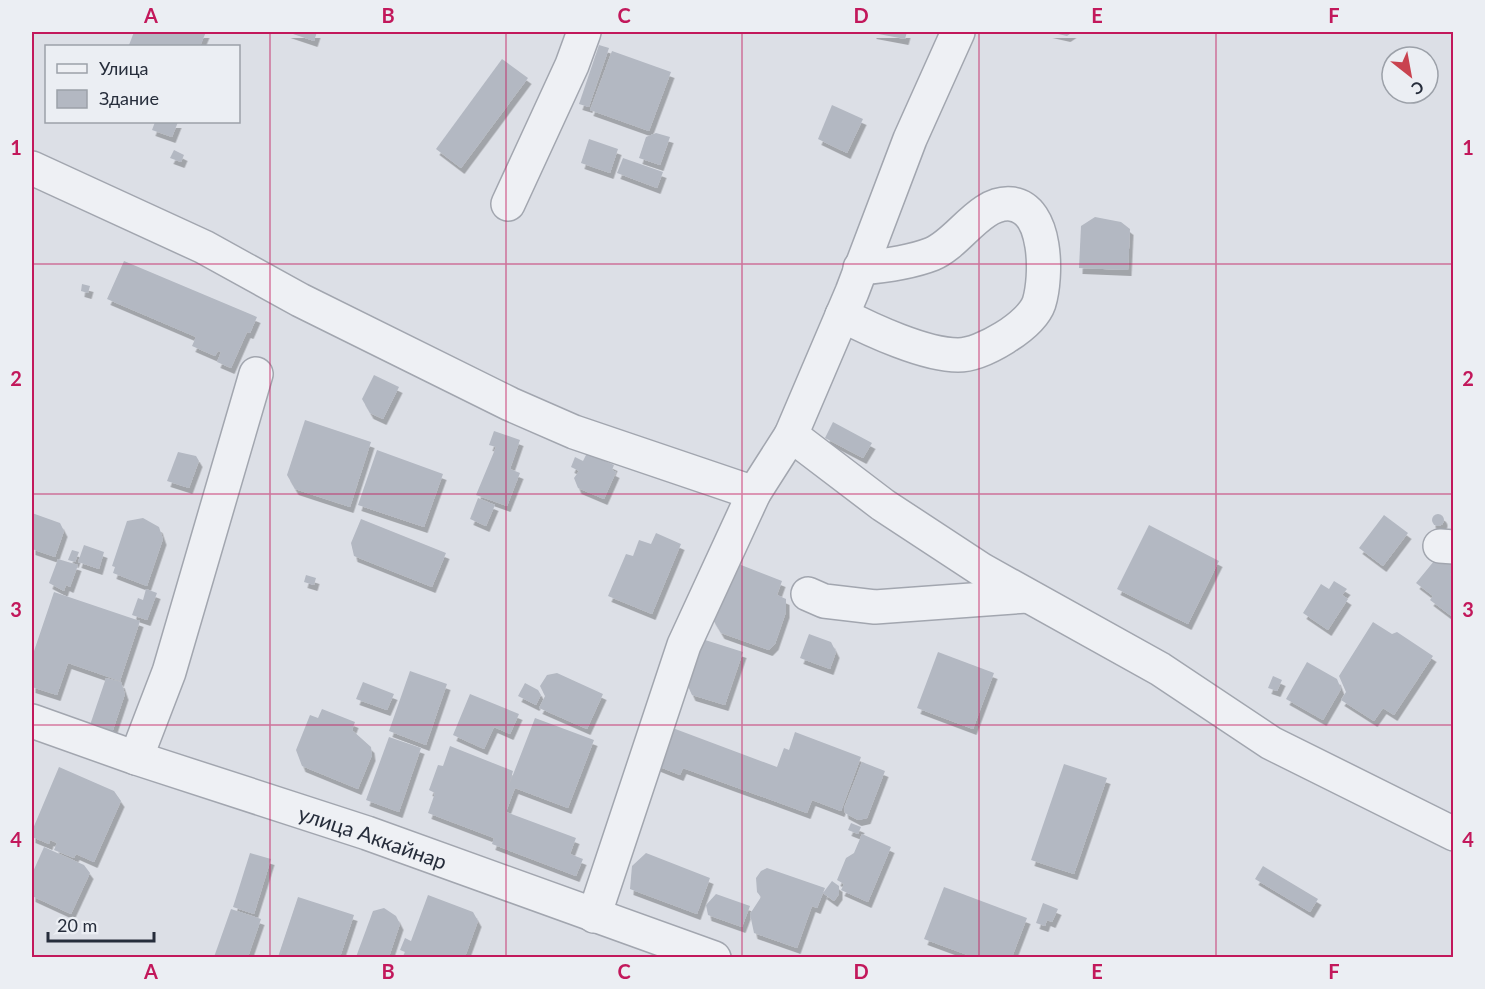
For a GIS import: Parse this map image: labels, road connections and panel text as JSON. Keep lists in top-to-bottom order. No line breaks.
{"streets":{"street":["улица Аккайнар"]},"legend":["Улица","Здание"],"scale_bar":"20 m","north":"bottom right","grid":{"columns":["A","B","C","D","E","F"],"rows":["1","2","3","4"]}}
